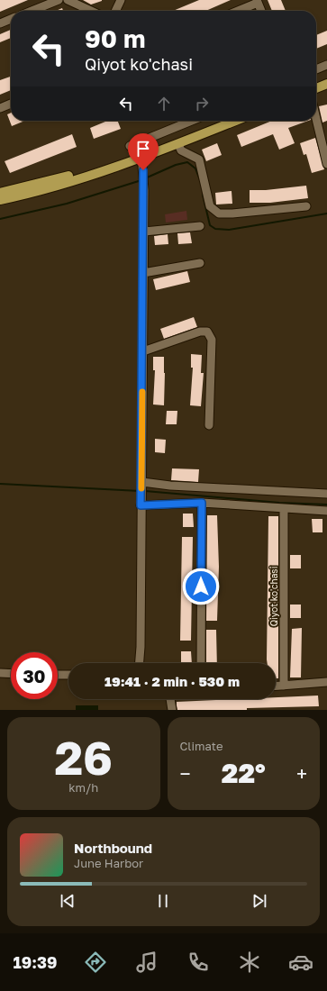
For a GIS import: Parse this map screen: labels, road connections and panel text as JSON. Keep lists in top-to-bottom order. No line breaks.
{"streets":{"street":["Qiyot ko'chasi"]},"page":{"turn":["90 m","Qiyot ko'chasi"],"limit":"30","trip":"19:41 · 2 min · 530 m","tile":[["26","km/h"],"Climate"],"heat":["−","22°","+"],"song":["Northbound","June Harbor"],"tabs":"19:39"}}
